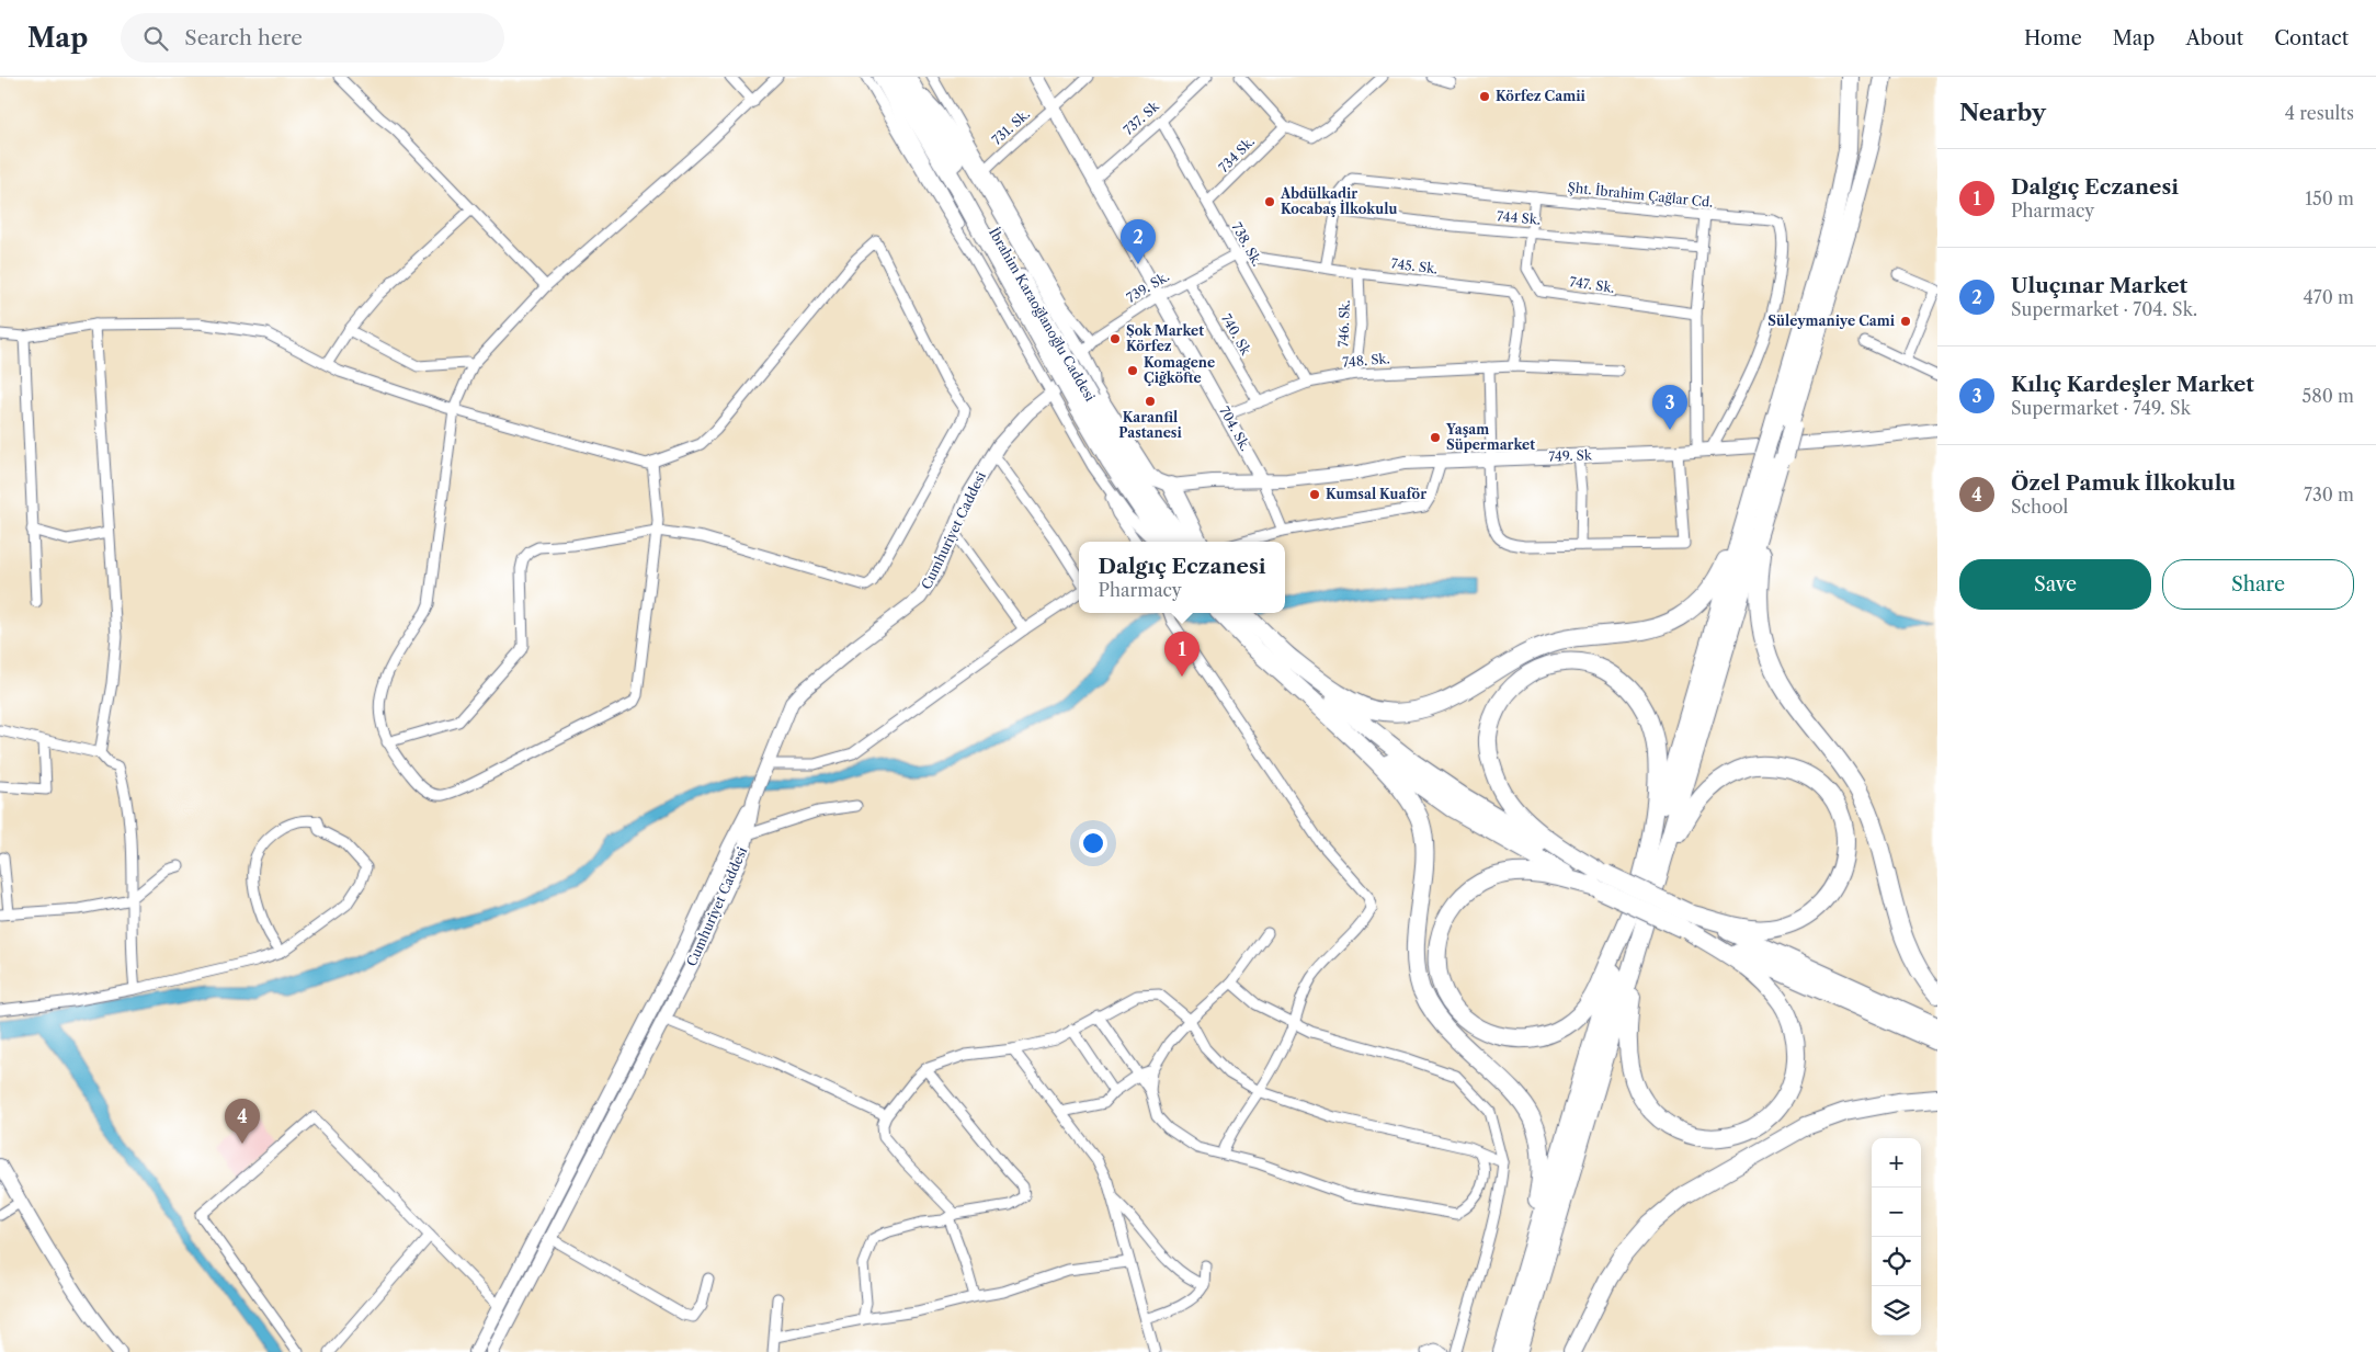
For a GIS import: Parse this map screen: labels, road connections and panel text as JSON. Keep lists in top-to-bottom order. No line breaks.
{"streets":{"highway":["İbrahim Karaoğlanoğlu Caddesi"],"street":["737. Sk","731. Sk.","734 Sk.","Şht. İbrahim Çağlar Cd.","744 Sk.","738. Sk.","745. Sk.","747. Sk.","739. Sk.","746. Sk.","740. Sk","748. Sk.","704. Sk.","749. Sk","Cumhuriyet Caddesi"]},"crossings":[["737. Sk","738. Sk."],["737. Sk","704. Sk."],["731. Sk.","704. Sk."],["734 Sk.","738. Sk."],["Şht. İbrahim Çağlar Cd.","744 Sk."],["Şht. İbrahim Çağlar Cd.","745. Sk."],["Şht. İbrahim Çağlar Cd.","749. Sk"],["744 Sk.","747. Sk."],["738. Sk.","745. Sk."],["738. Sk.","739. Sk."],["738. Sk.","748. Sk."],["745. Sk.","739. Sk."],["745. Sk.","746. Sk."],["745. Sk.","748. Sk."],["739. Sk.","İbrahim Karaoğlanoğlu Caddesi"],["739. Sk.","740. Sk"],["739. Sk.","704. Sk."],["739. Sk.","Cumhuriyet Caddesi"],["İbrahim Karaoğlanoğlu Caddesi","Cumhuriyet Caddesi"],["746. Sk.","748. Sk."],["740. Sk","748. Sk."],["748. Sk.","704. Sk."],["704. Sk.","749. Sk"]],"places":["Körfez Camii","Abdülkadir Kocabaş İlkokulu","Süleymaniye Cami","Şok Market Körfez","Komagene Çiğköfte","Karanfil Pastanesi","Yaşam Süpermarket","Kumsal Kuaför"],"page":{"header":"Map","search":"Search here","nav":["Home","Map","About","Contact"],"heading":["Nearby","4 results"],"list":[{"mark":"1","name":"Dalgıç Eczanesi","note":"Pharmacy","value":"150 m"},{"mark":"2","name":"Uluçınar Market","note":"Supermarket · 704. Sk.","value":"470 m"},{"mark":"3","name":"Kılıç Kardeşler Market","note":"Supermarket · 749. Sk","value":"580 m"},{"mark":"4","name":"Özel Pamuk İlkokulu","note":"School","value":"730 m"}],"pins":["2","3","1","4"],"popup":["Dalgıç Eczanesi","Pharmacy"],"buttons":["Save","Share"],"map_buttons":["+","−"]}}
